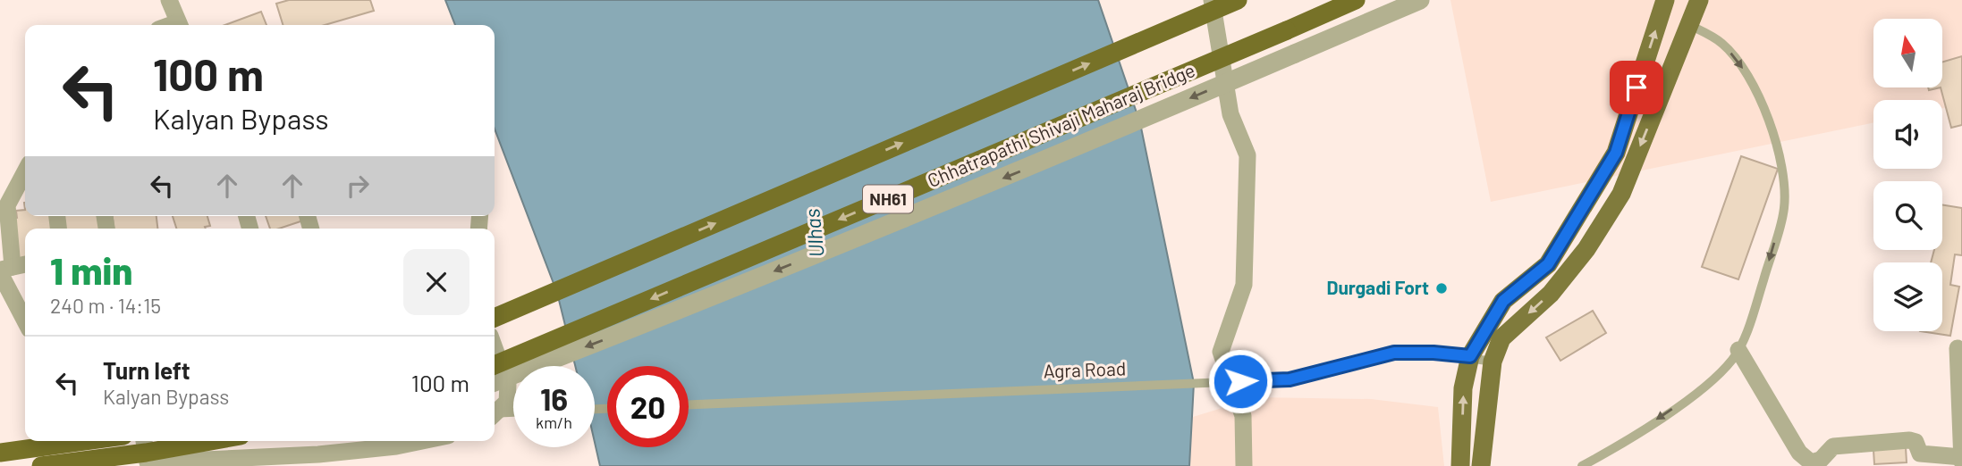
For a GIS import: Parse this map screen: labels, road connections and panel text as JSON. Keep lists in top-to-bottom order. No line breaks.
{"streets":{"highway":["Chhatrapathi Shivaji Maharaj Bridge","NH61"],"lane":["Agra Road"]},"water":["Ulhas"],"places":["Durgadi Fort"],"north":"top","page":{"turn":["100 m","Kalyan Bypass"],"heading":["1 min","240 m · 14:15"],"list":[{"name":"Turn left","note":"Kalyan Bypass","value":"100 m"}],"speed":"16 km/h","limit":"20"}}
